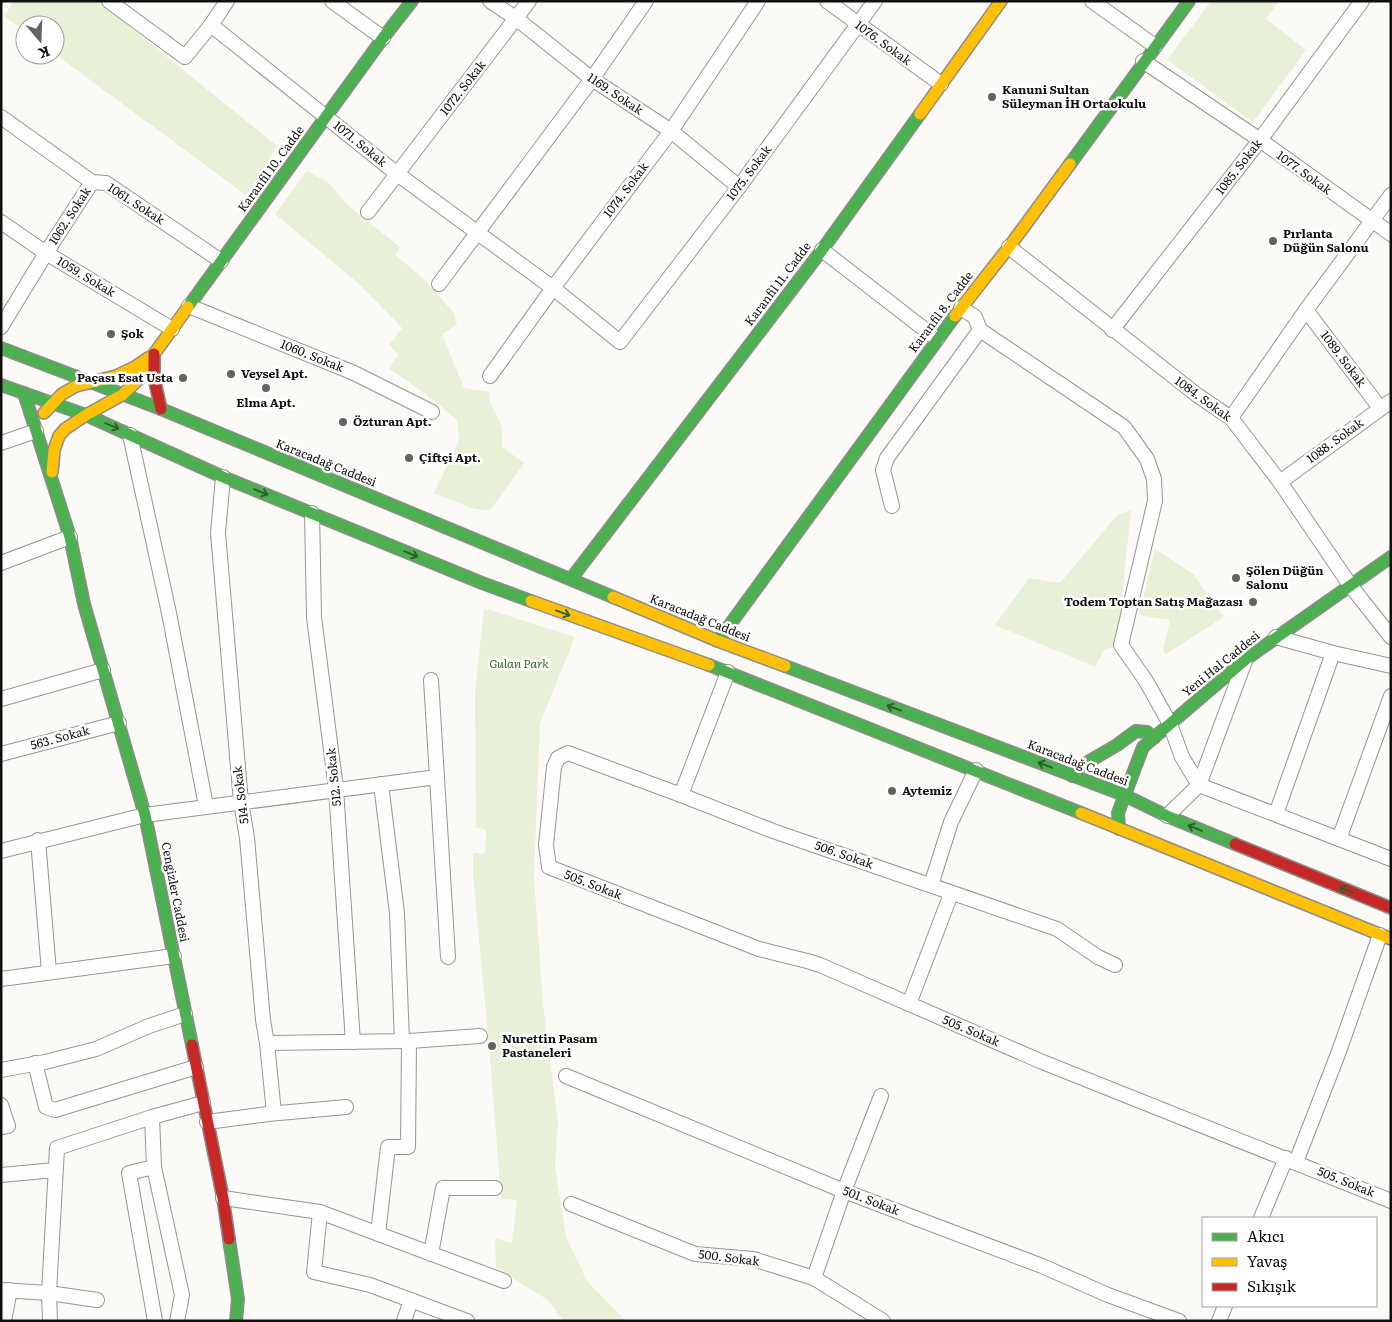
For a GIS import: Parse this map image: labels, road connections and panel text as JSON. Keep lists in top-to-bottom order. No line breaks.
{"streets":{"main road":["Karanfil 10. Cadde","Karanfil 11. Cadde","Karanfil 8. Cadde","Karacadağ Caddesi","Yeni Hal Caddesi","Cengizler Caddesi"],"street":["1076. Sokak","1072. Sokak","1169. Sokak","1071. Sokak","1085. Sokak","1075. Sokak","1077. Sokak","1074. Sokak","1061. Sokak","1062. Sokak","1059. Sokak","1060. Sokak","1089. Sokak","1084. Sokak","1088. Sokak","563. Sokak","512. Sokak","514. Sokak","506. Sokak","505. Sokak","501. Sokak","500. Sokak"]},"crossings":[["1076. Sokak","1075. Sokak"],["1076. Sokak","Karanfil 11. Cadde"],["1072. Sokak","1169. Sokak"],["1072. Sokak","1071. Sokak"],["1169. Sokak","1075. Sokak"],["1169. Sokak","1074. Sokak"],["1071. Sokak","Karanfil 10. Cadde"],["1071. Sokak","1075. Sokak"],["1071. Sokak","1074. Sokak"],["1085. Sokak","1077. Sokak"],["1085. Sokak","1084. Sokak"],["Karanfil 10. Cadde","1061. Sokak"],["Karanfil 10. Cadde","1059. Sokak"],["Karanfil 10. Cadde","1060. Sokak"],["Karanfil 10. Cadde","Karacadağ Caddesi"],["Karanfil 10. Cadde","Cengizler Caddesi"],["1077. Sokak","Karanfil 8. Cadde"],["1061. Sokak","1062. Sokak"],["1062. Sokak","1059. Sokak"],["Karanfil 11. Cadde","Karacadağ Caddesi"],["Karanfil 8. Cadde","1084. Sokak"],["Karanfil 8. Cadde","Karacadağ Caddesi"],["1089. Sokak","1088. Sokak"],["1084. Sokak","1088. Sokak"],["1084. Sokak","Yeni Hal Caddesi"],["Karacadağ Caddesi","Yeni Hal Caddesi"],["563. Sokak","Cengizler Caddesi"],["506. Sokak","505. Sokak"]],"parks":["Gulan Park"],"places":["Kanuni Sultan Süleyman İH Ortaokulu","Pırlanta Düğün Salonu","Şok","Veysel Apt.","Paçası Esat Usta","Elma Apt.","Özturan Apt.","Çiftçi Apt.","Şölen Düğün Salonu","Todem Toptan Satış Mağazası","Aytemiz","Nurettin Pasam Pastaneleri"],"legend":["Akıcı","Yavaş","Sıkışık"],"north":"bottom"}
